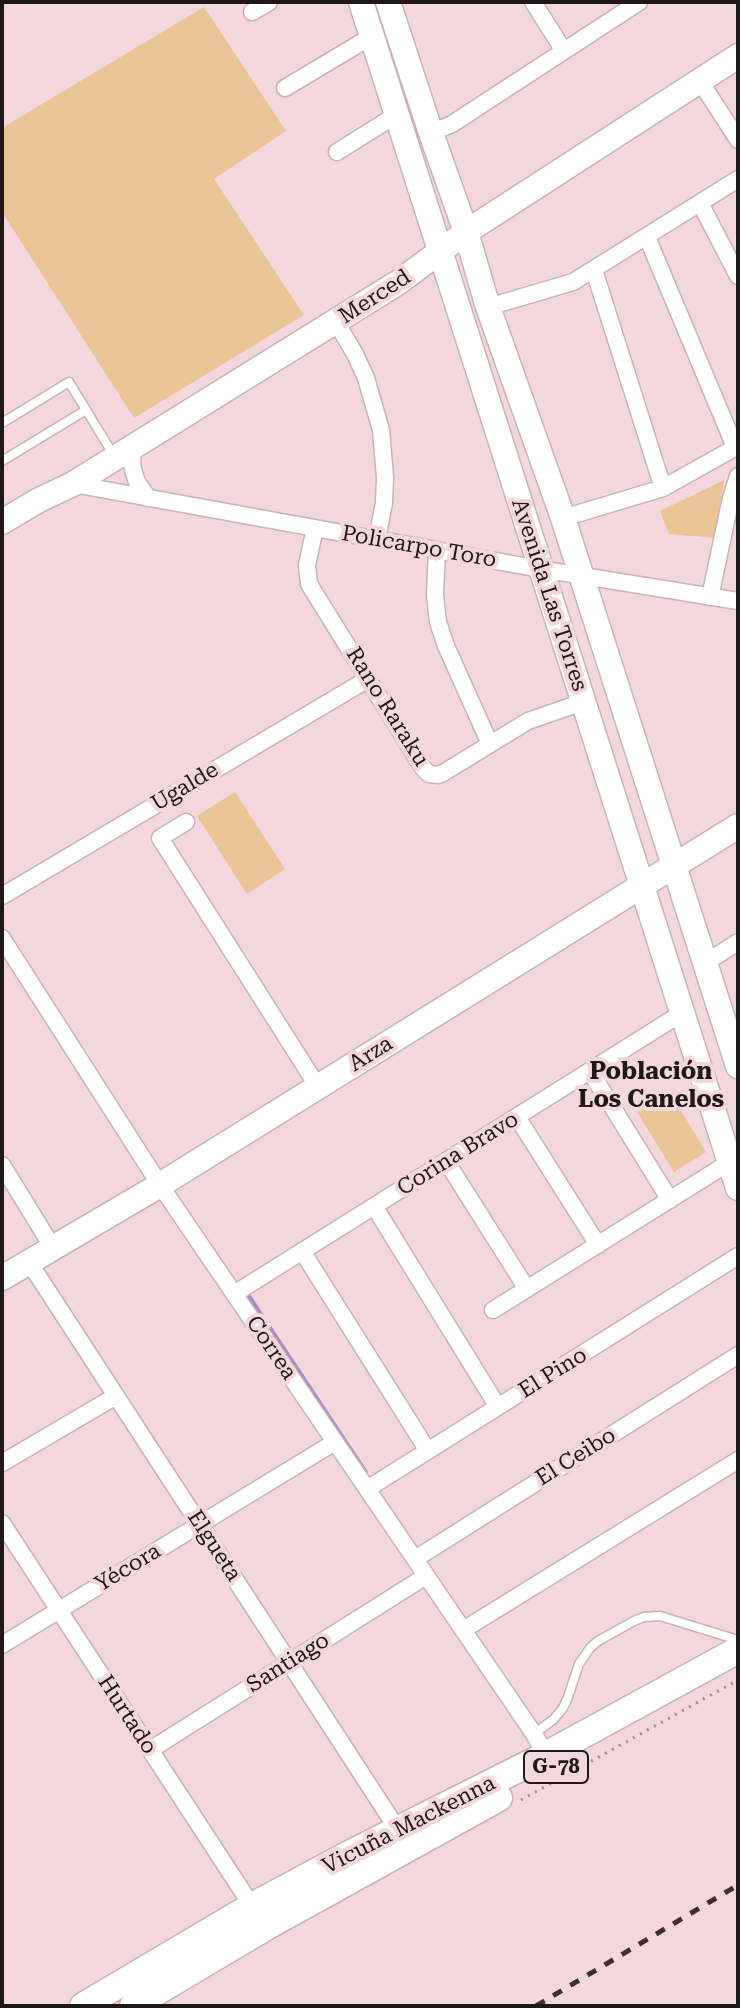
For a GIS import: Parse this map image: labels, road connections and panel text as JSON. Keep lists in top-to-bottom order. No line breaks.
{"streets":{"main road":["Merced","Avenida Las Torres","Arza","G-78","Vicuña Mackenna"],"street":["Policarpo Toro","Rano Raraku","Ugalde","Corina Bravo","Correa","El Pino","El Ceibo","Elgueta","Yécora","Santiago","Hurtado"]},"crossings":[["Merced","Policarpo Toro"],["Merced","Avenida Las Torres"],["Policarpo Toro","Avenida Las Torres"],["Policarpo Toro","Rano Raraku"],["Avenida Las Torres","Rano Raraku"],["Avenida Las Torres","Arza"],["Avenida Las Torres","Corina Bravo"],["Rano Raraku","Ugalde"],["Arza","Correa"],["Arza","Elgueta"],["Corina Bravo","Correa"],["Correa","El Pino"],["Correa","El Ceibo"],["Correa","Yécora"],["Correa","Santiago"],["Correa","Vicuña Mackenna"],["Elgueta","Yécora"],["Elgueta","Santiago"],["Elgueta","Vicuña Mackenna"],["Yécora","Hurtado"],["Santiago","Hurtado"],["Hurtado","Vicuña Mackenna"]],"districts":["Población Los Canelos"]}
